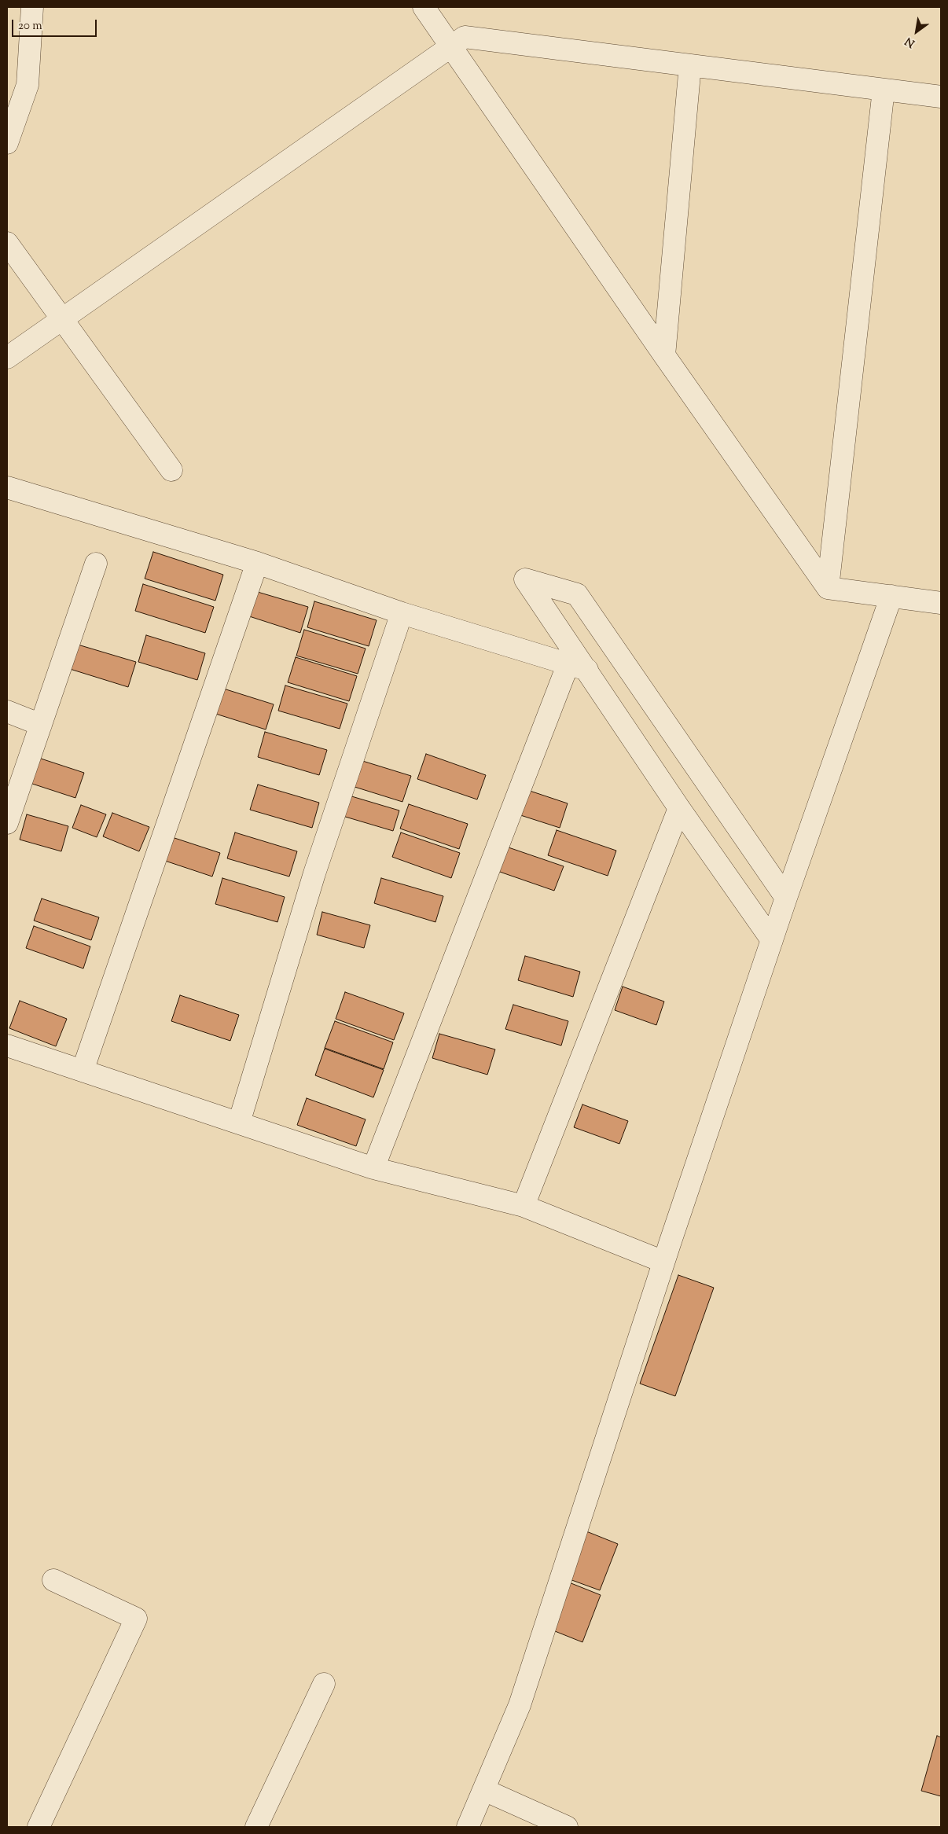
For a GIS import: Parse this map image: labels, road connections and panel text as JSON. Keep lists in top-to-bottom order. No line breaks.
{"scale_bar":"20 m","north":"bottom left"}
